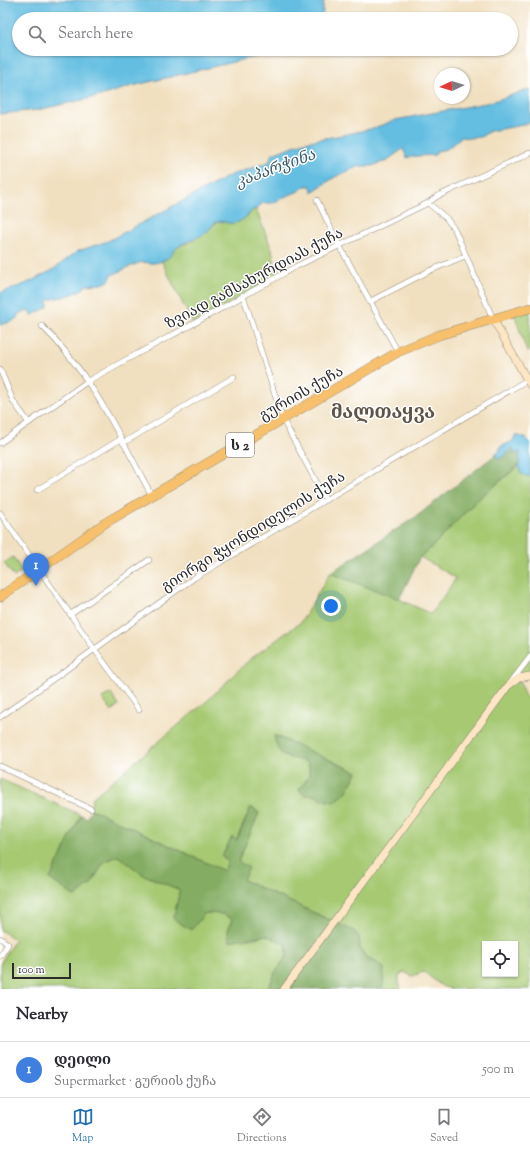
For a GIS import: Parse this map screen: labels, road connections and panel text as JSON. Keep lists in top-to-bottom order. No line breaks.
{"streets":{"highway":["გურიის ქუჩა","ს 2"],"street":["ზვიად გამსახურდიას ქუჩა","გიორგი ჭყონდიდელის ქუჩა"]},"districts":["მალთაყვა"],"water":["კაპარჭინა"],"scale_bar":"100 m","north":"left","page":{"search":"Search here","pins":"1","scale":"100 m","heading":"Nearby","list":[{"mark":"1","name":"დეილი","note":"Supermarket · გურიის ქუჩა","value":"500 m"}],"nav":["Map","Directions","Saved"]}}
